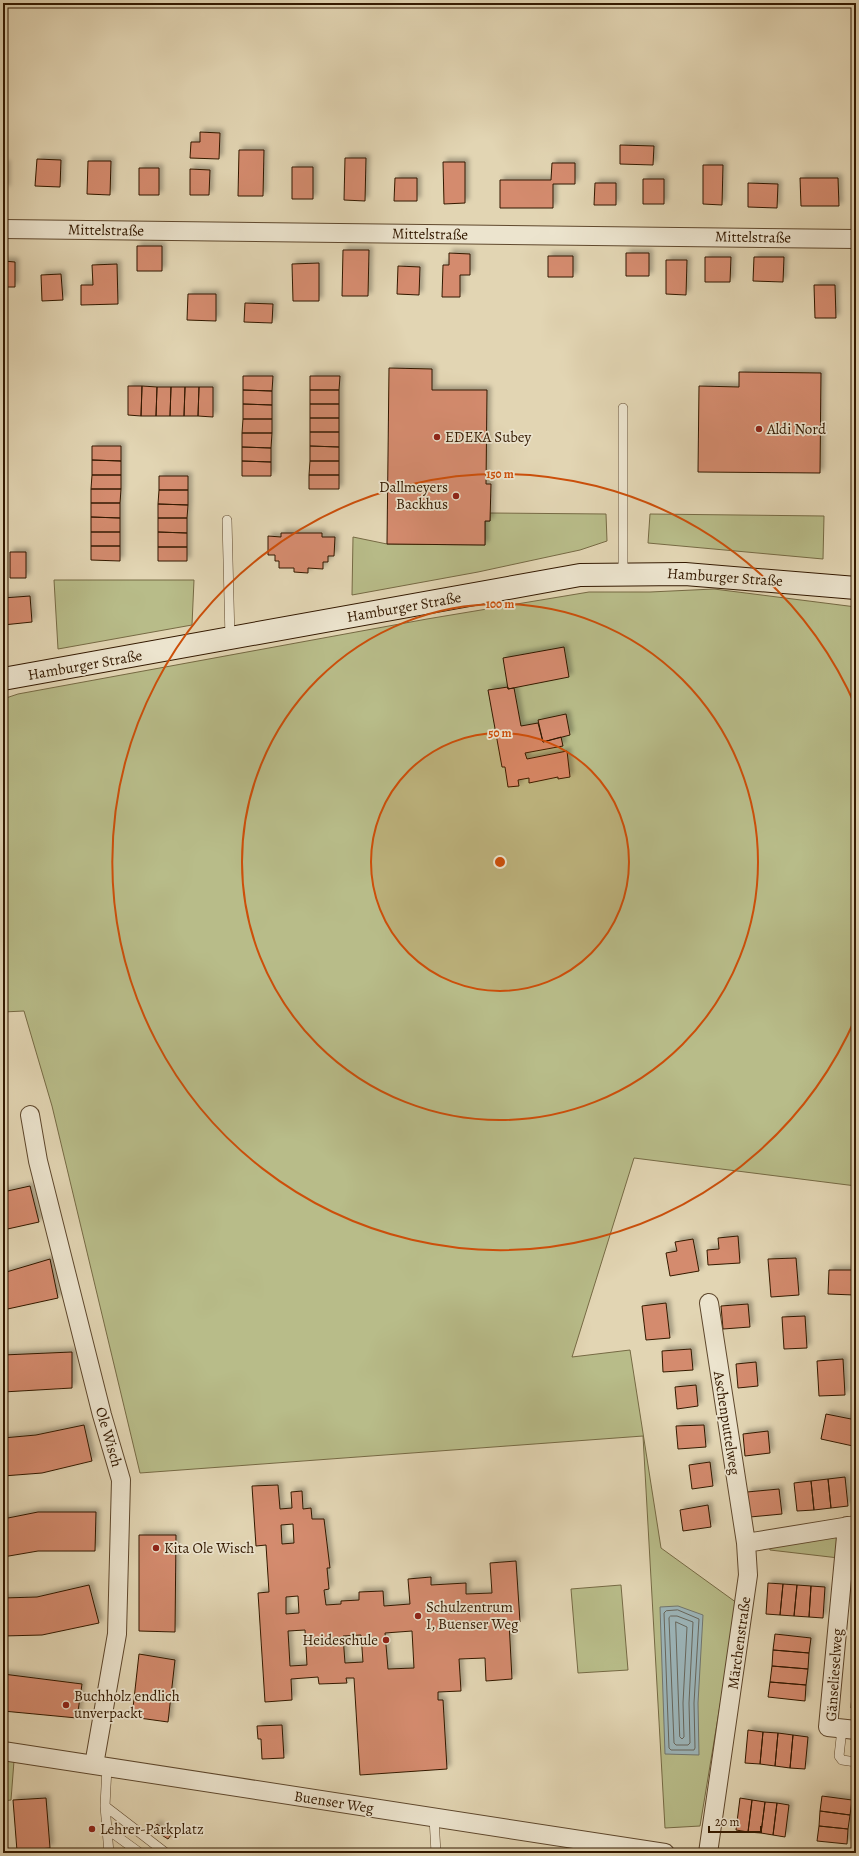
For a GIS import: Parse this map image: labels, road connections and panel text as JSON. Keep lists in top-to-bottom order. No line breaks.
{"streets":{"main road":["Hamburger Straße"],"street":["Mittelstraße","Aschenputtelweg","Ole Wisch","Märchenstraße","Gänselieselweg","Buenser Weg"]},"crossings":[["Aschenputtelweg","Märchenstraße"],["Ole Wisch","Buenser Weg"]],"places":["Aldi Nord","EDEKA Subey","Dallmeyers Backhus","Kita Ole Wisch","Schulzentrum I, Buenser Weg","Heideschule","Buchholz endlich unverpackt","Lehrer-Parkplatz"],"scale_bar":"20 m","rings":["150 m","100 m","50 m"]}
